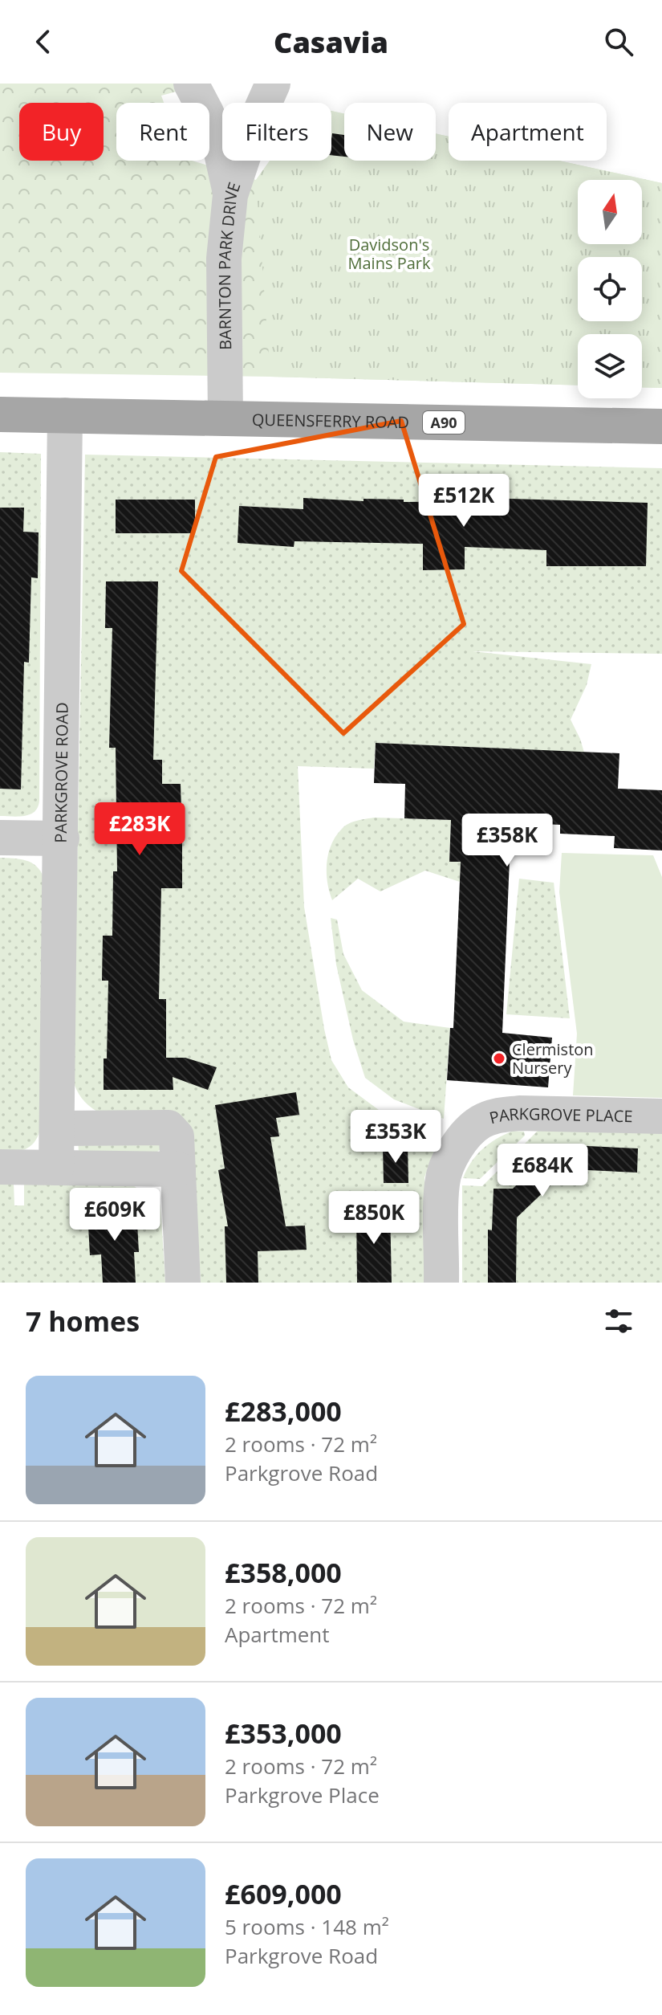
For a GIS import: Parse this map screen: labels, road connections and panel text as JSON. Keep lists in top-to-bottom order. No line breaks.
{"streets":{"main road":["QUEENSFERRY ROAD","A90"],"street":["BARNTON PARK DRIVE","PARKGROVE ROAD","PARKGROVE PLACE"]},"crossings":[["BARNTON PARK DRIVE","QUEENSFERRY ROAD"],["QUEENSFERRY ROAD","PARKGROVE ROAD"]],"parks":["Davidson's Mains Park"],"places":["Clermiston Nursery"],"north":"top","page":{"header":"Casavia","chip":["Buy","Rent","Filters","New","Apartment"],"price":["£512K","£283K","£358K","£353K","£684K","£609K","£850K"],"heading":"7 homes","list":[{"name":"£283,000","note":"2 rooms · 72 m² · Parkgrove Road"},{"name":"£358,000","note":"2 rooms · 72 m² · Apartment"},{"name":"£353,000","note":"2 rooms · 72 m² · Parkgrove Place"},{"name":"£609,000","note":"5 rooms · 148 m² · Parkgrove Road"}]}}
